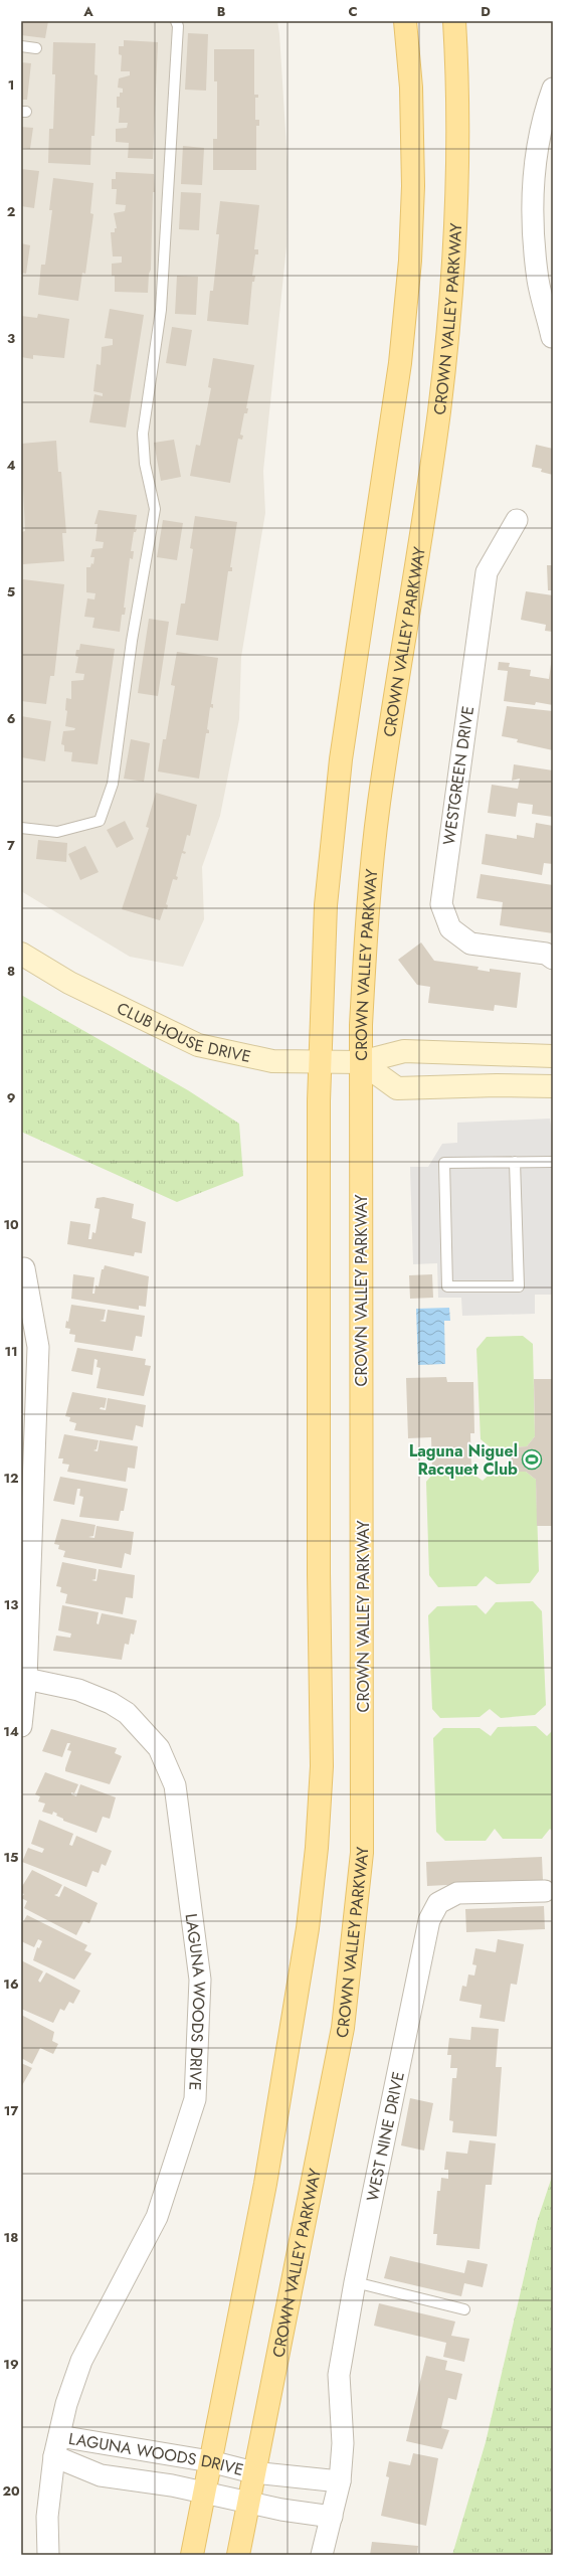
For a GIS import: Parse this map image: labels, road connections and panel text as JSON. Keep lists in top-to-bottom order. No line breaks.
{"streets":{"main road":["CROWN VALLEY PARKWAY"],"street":["WESTGREEN DRIVE","CLUB HOUSE DRIVE","LAGUNA WOODS DRIVE","WEST NINE DRIVE"]},"crossings":[["CROWN VALLEY PARKWAY","CLUB HOUSE DRIVE"],["CROWN VALLEY PARKWAY","LAGUNA WOODS DRIVE"]],"places":{"sports":["Laguna Niguel Racquet Club"]},"grid":{"columns":["A","B","C","D"],"rows":["1","2","3","4","5","6","7","8","9","10","11","12","13","14","15","16","17","18","19","20"]}}
